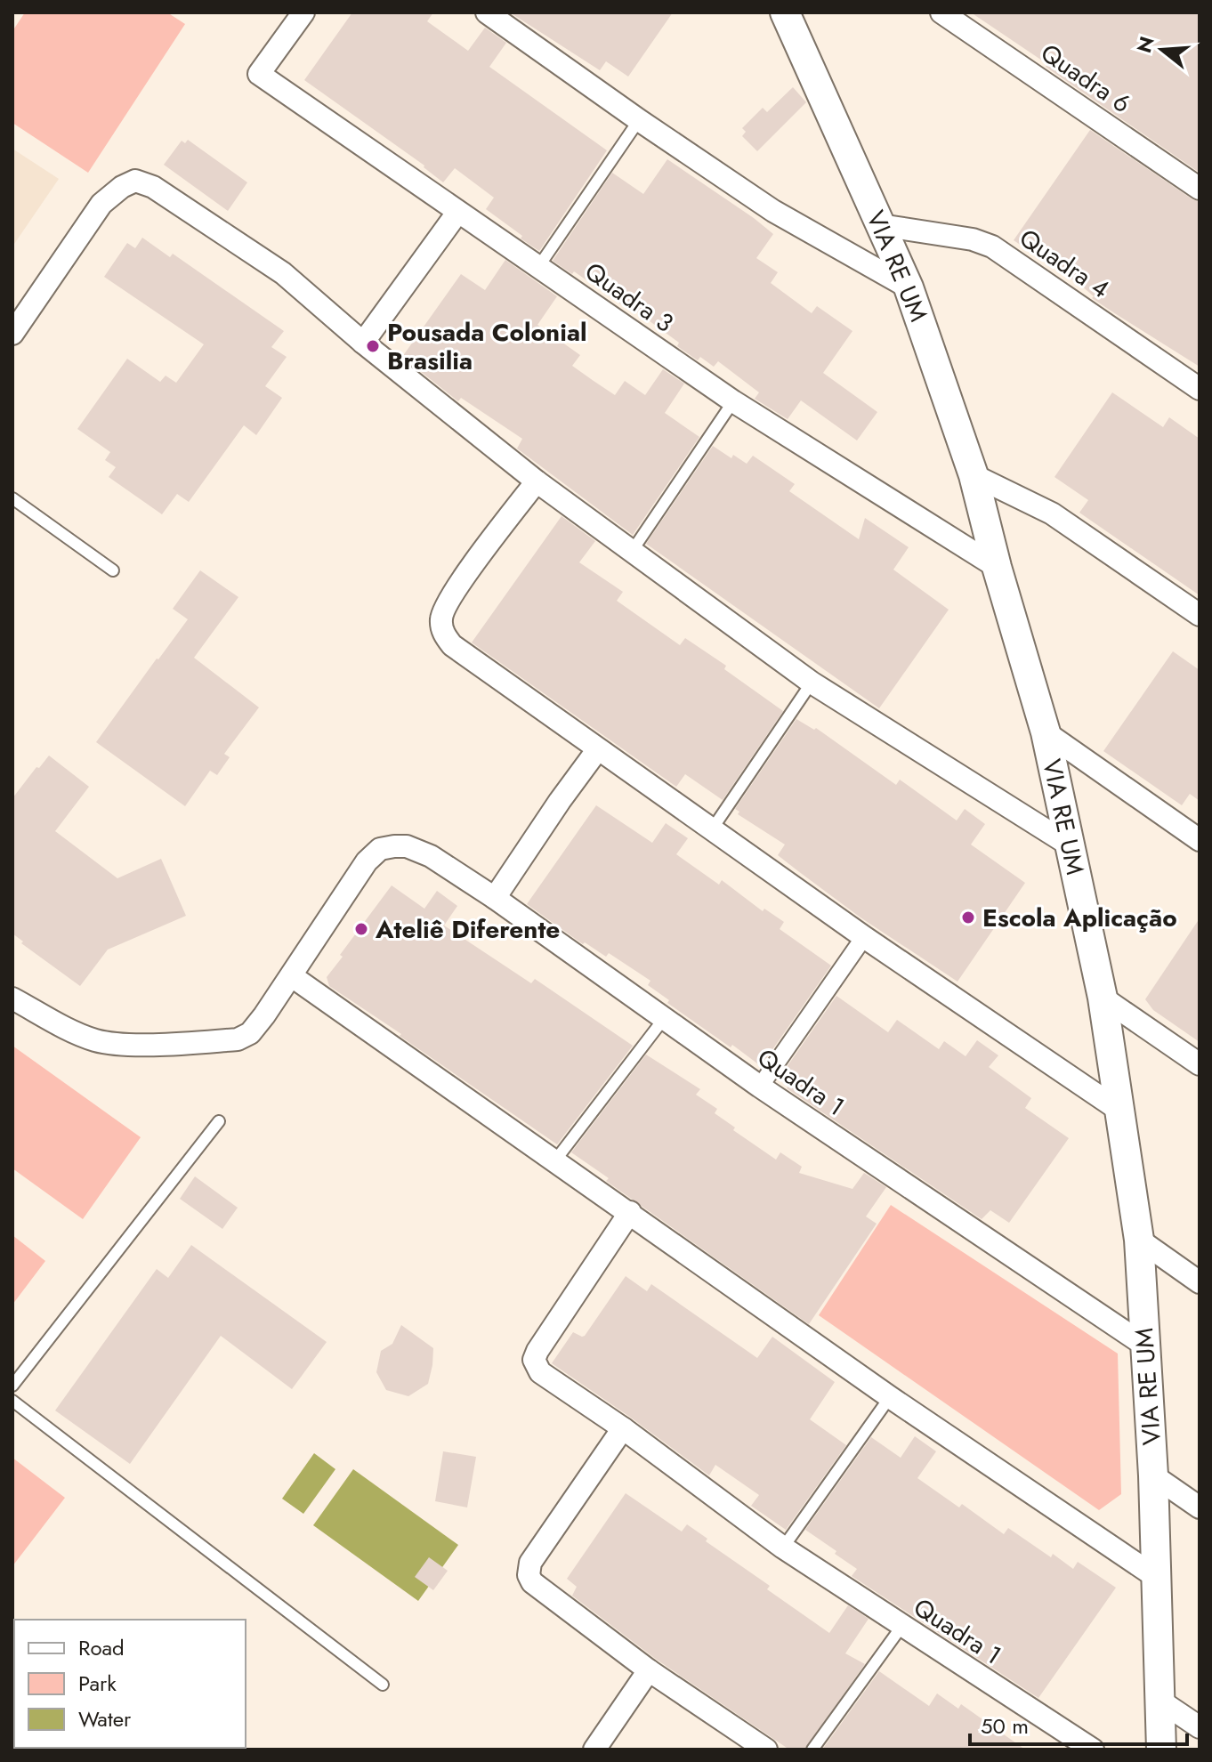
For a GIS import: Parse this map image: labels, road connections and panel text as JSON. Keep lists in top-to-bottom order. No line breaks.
{"streets":{"street":["Quadra 6","Quadra 4","VIA RE UM","Quadra 3","Quadra 1"]},"crossings":[["Quadra 4","VIA RE UM"],["VIA RE UM","Quadra 3"],["VIA RE UM","Quadra 1"]],"places":["Pousada Colonial Brasilia","Escola Aplicação","Ateliê Diferente"],"legend":["Road","Park","Water"],"scale_bar":"50 m","north":"left"}
